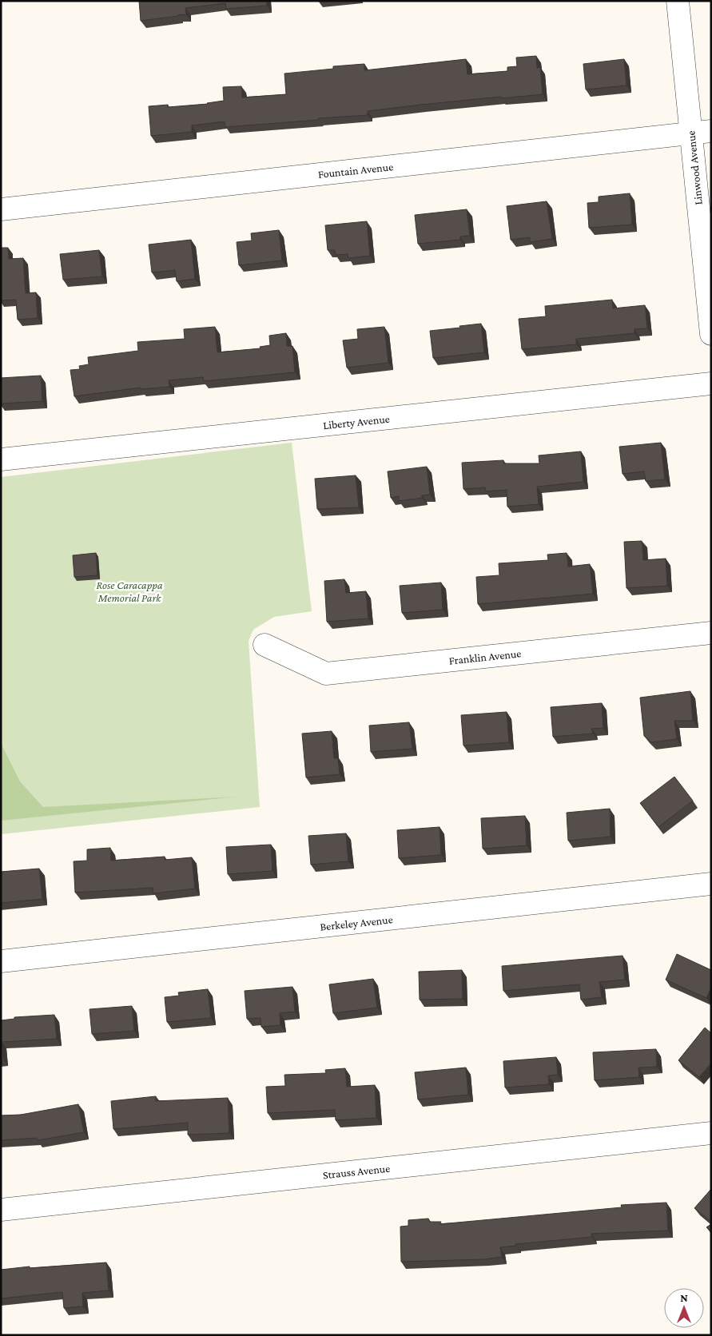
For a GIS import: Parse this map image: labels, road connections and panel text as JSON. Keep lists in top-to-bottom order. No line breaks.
{"streets":{"street":["Linwood Avenue","Fountain Avenue","Liberty Avenue","Franklin Avenue","Berkeley Avenue","Strauss Avenue"]},"crossings":[["Linwood Avenue","Fountain Avenue"]],"parks":["Rose Caracappa Memorial Park"],"north":"top"}
